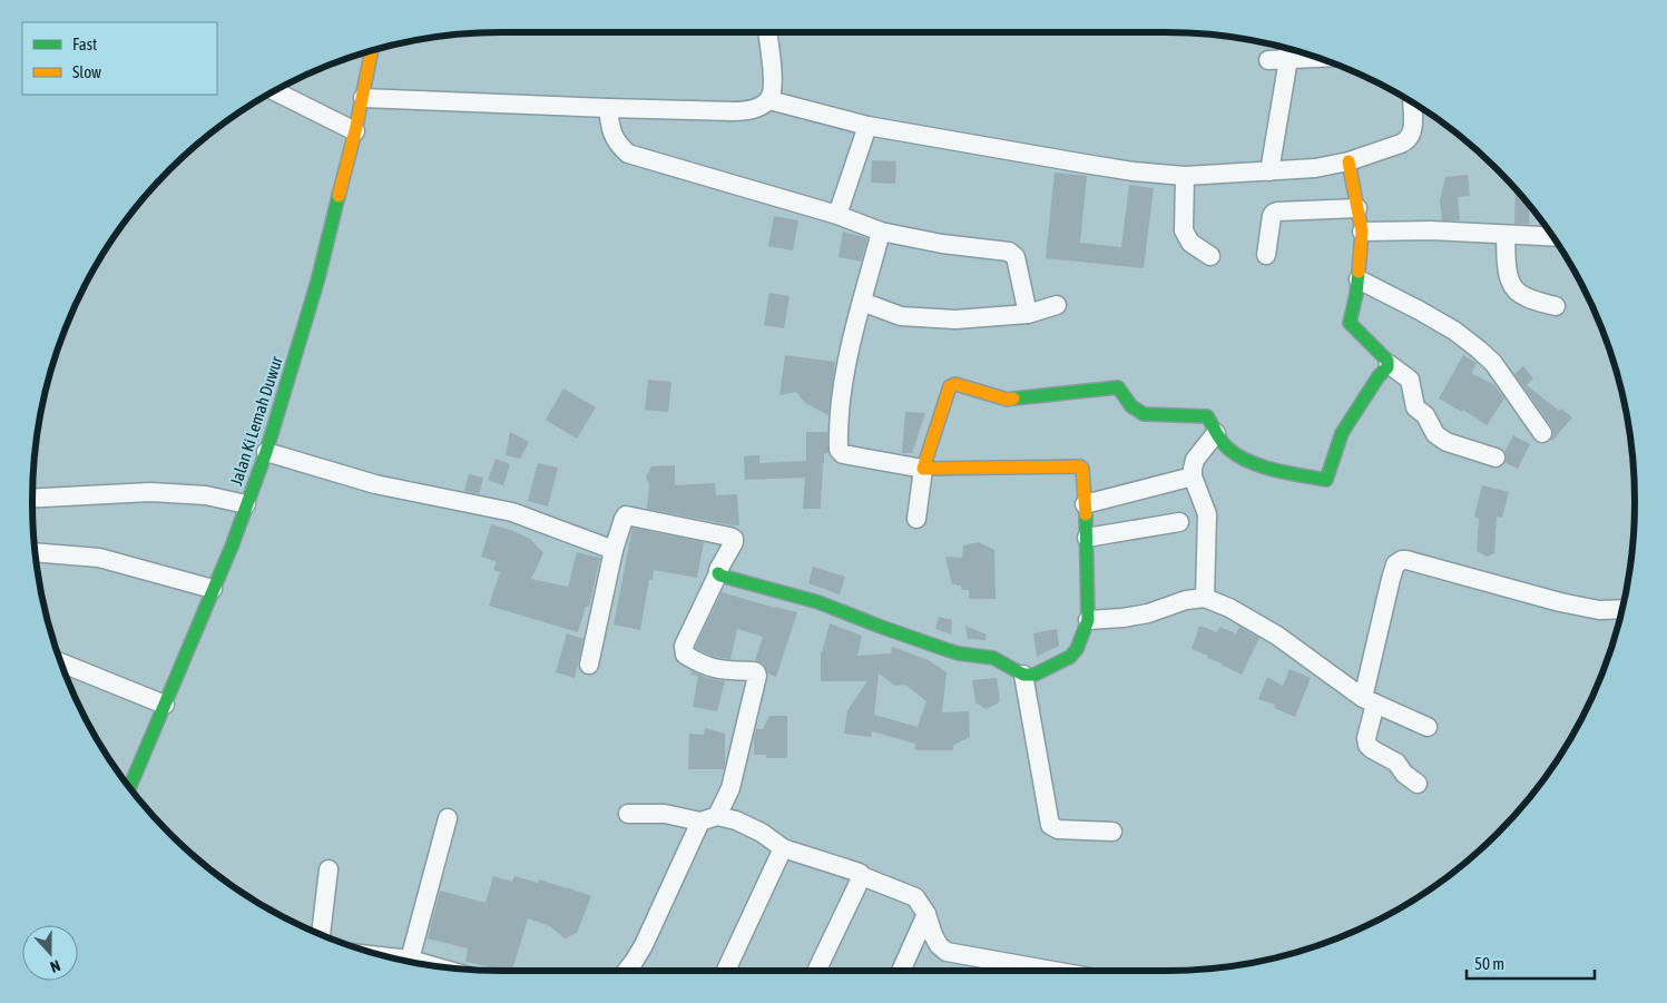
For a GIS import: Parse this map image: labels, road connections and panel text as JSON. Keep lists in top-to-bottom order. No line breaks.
{"streets":{"street":["Jalan Ki Lemah Duwur"]},"legend":["Fast","Slow"],"scale_bar":"50 m","north":"bottom"}
